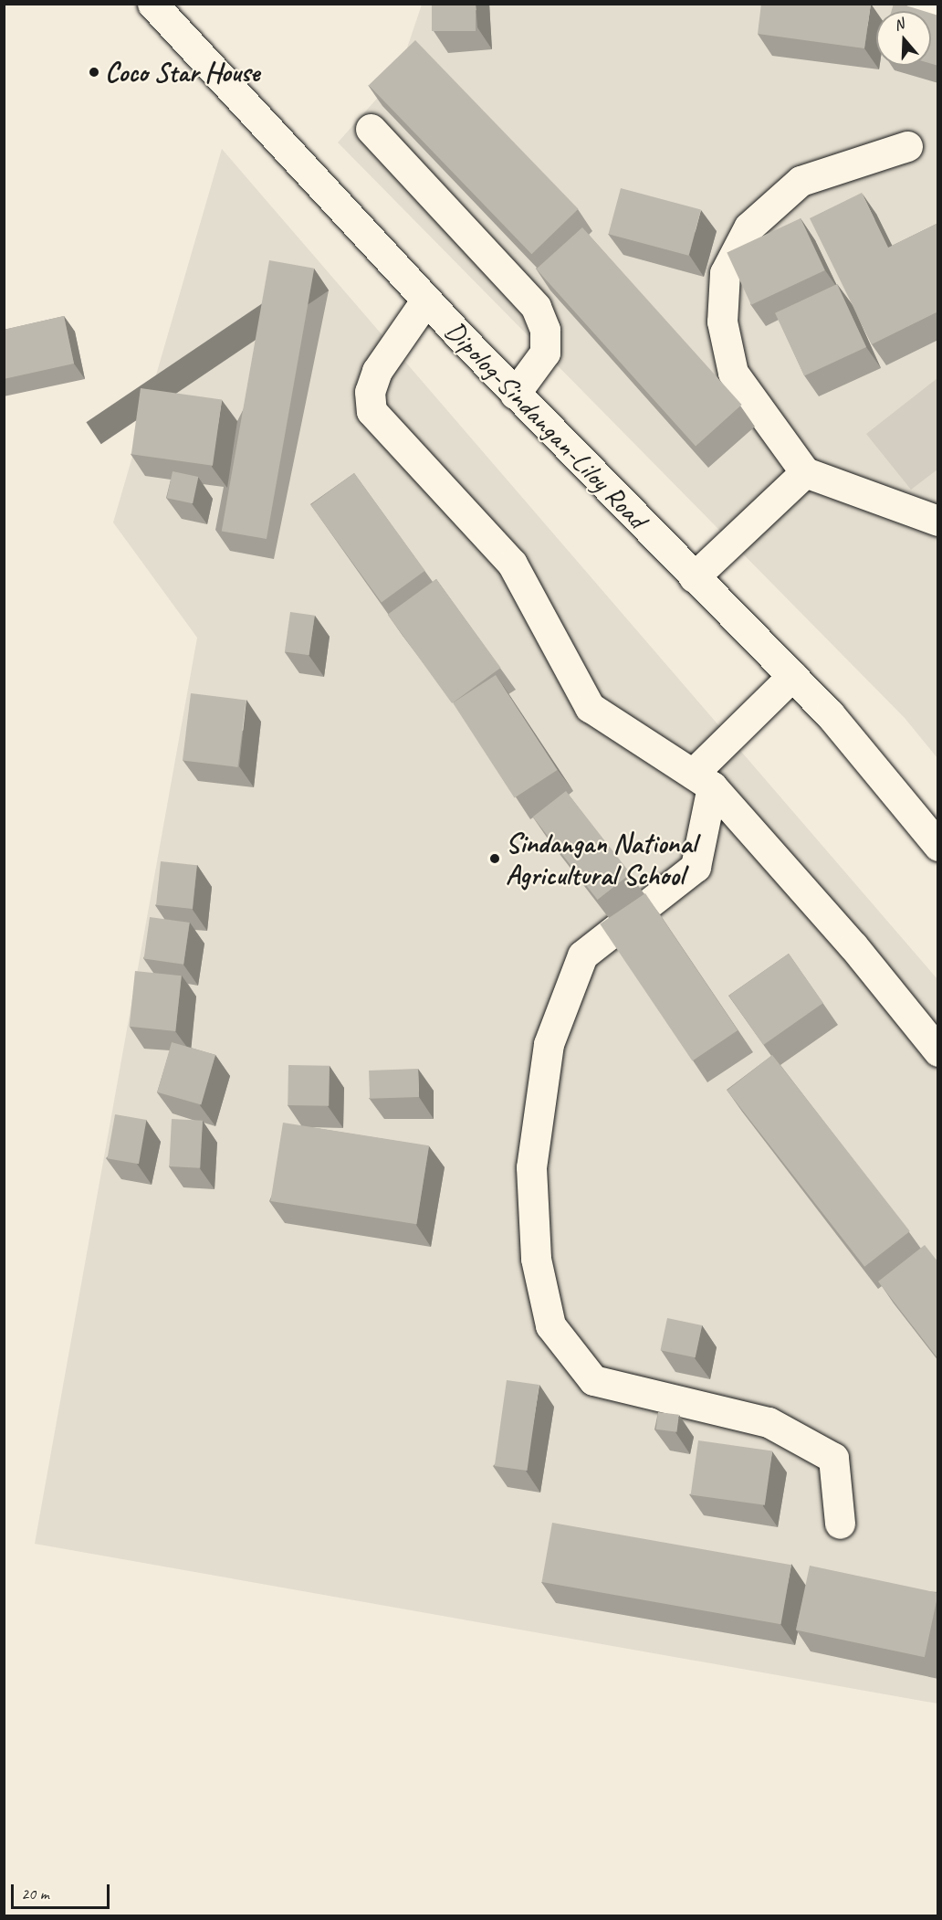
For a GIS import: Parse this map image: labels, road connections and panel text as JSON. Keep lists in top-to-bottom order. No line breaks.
{"streets":{"main road":["Dipolog-Sindangan-Liloy Road"]},"places":["Coco Star House","Sindangan National Agricultural School"],"scale_bar":"20 m","north":"top"}
